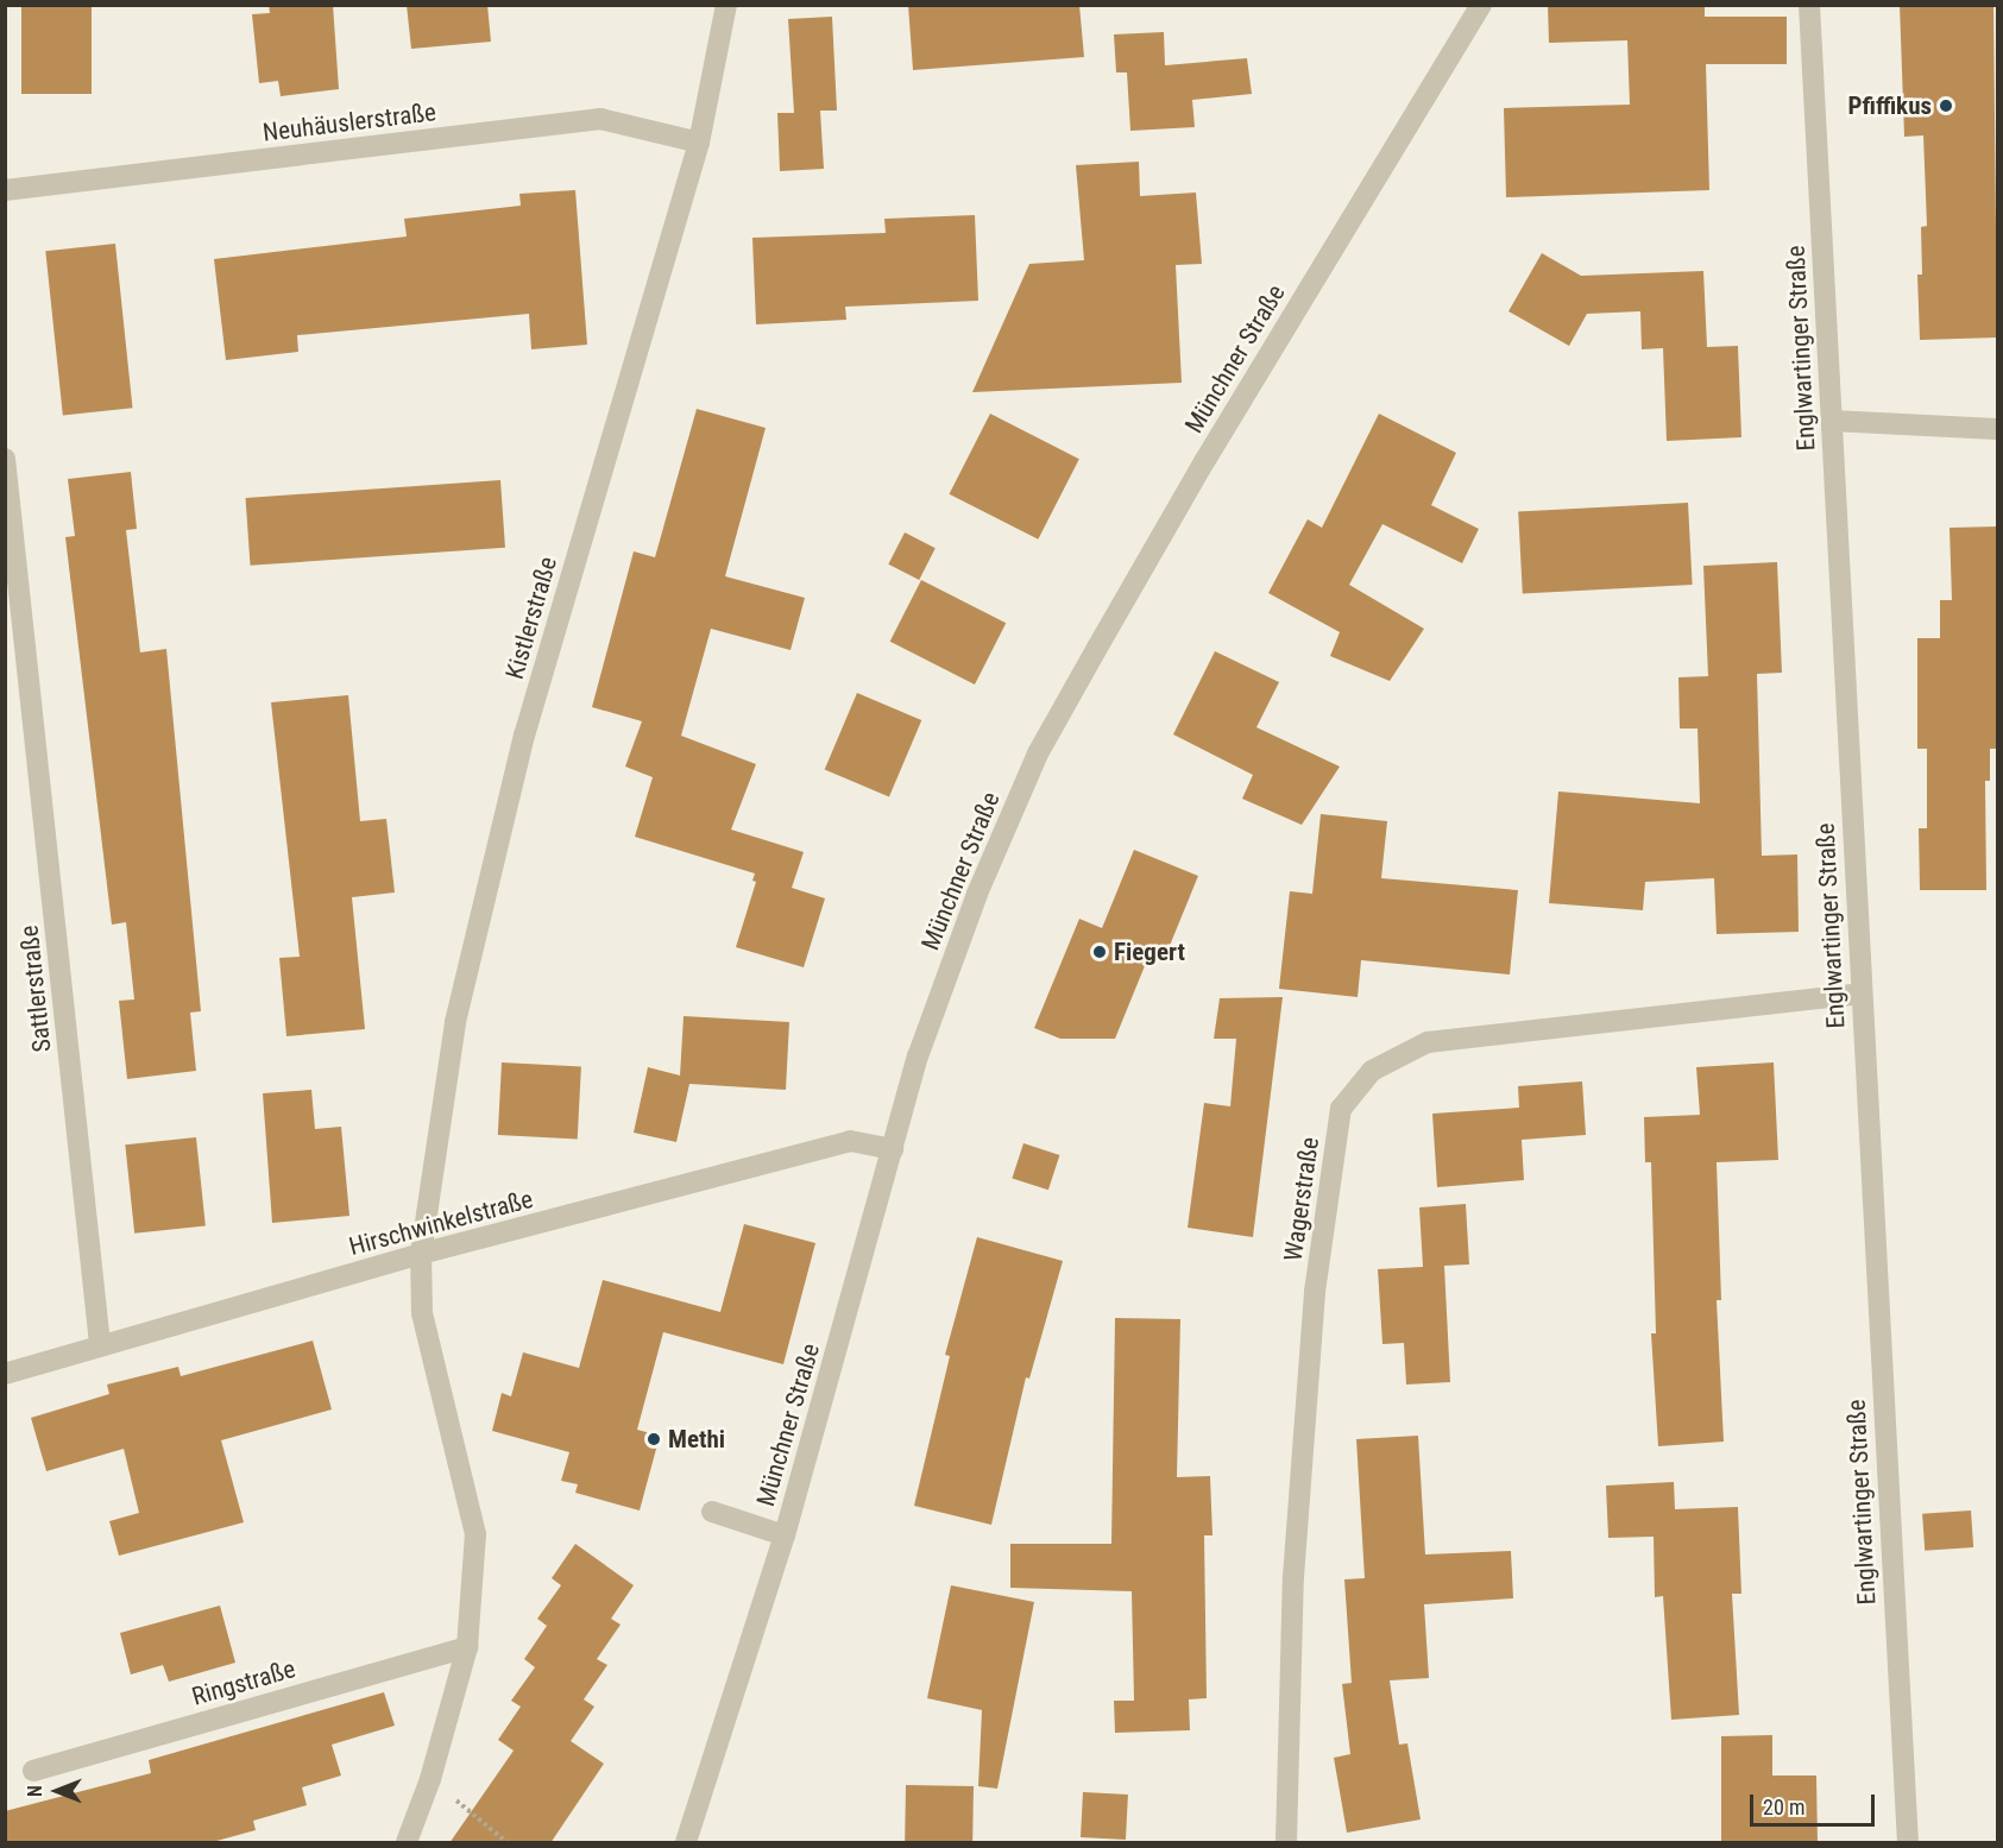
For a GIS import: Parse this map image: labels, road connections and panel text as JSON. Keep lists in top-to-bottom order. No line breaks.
{"streets":{"street":["Neuhäuslerstraße","Englwartinger Straße","Münchner Straße","Kistlerstraße","Sattlerstraße","Wagerstraße","Hirschwinkelstraße","Ringstraße"]},"crossings":[["Neuhäuslerstraße","Kistlerstraße"],["Englwartinger Straße","Wagerstraße"],["Münchner Straße","Hirschwinkelstraße"],["Kistlerstraße","Hirschwinkelstraße"],["Sattlerstraße","Hirschwinkelstraße"]],"places":["Pfiffikus","Fiegert","Methi"],"scale_bar":"20 m","north":"left"}
